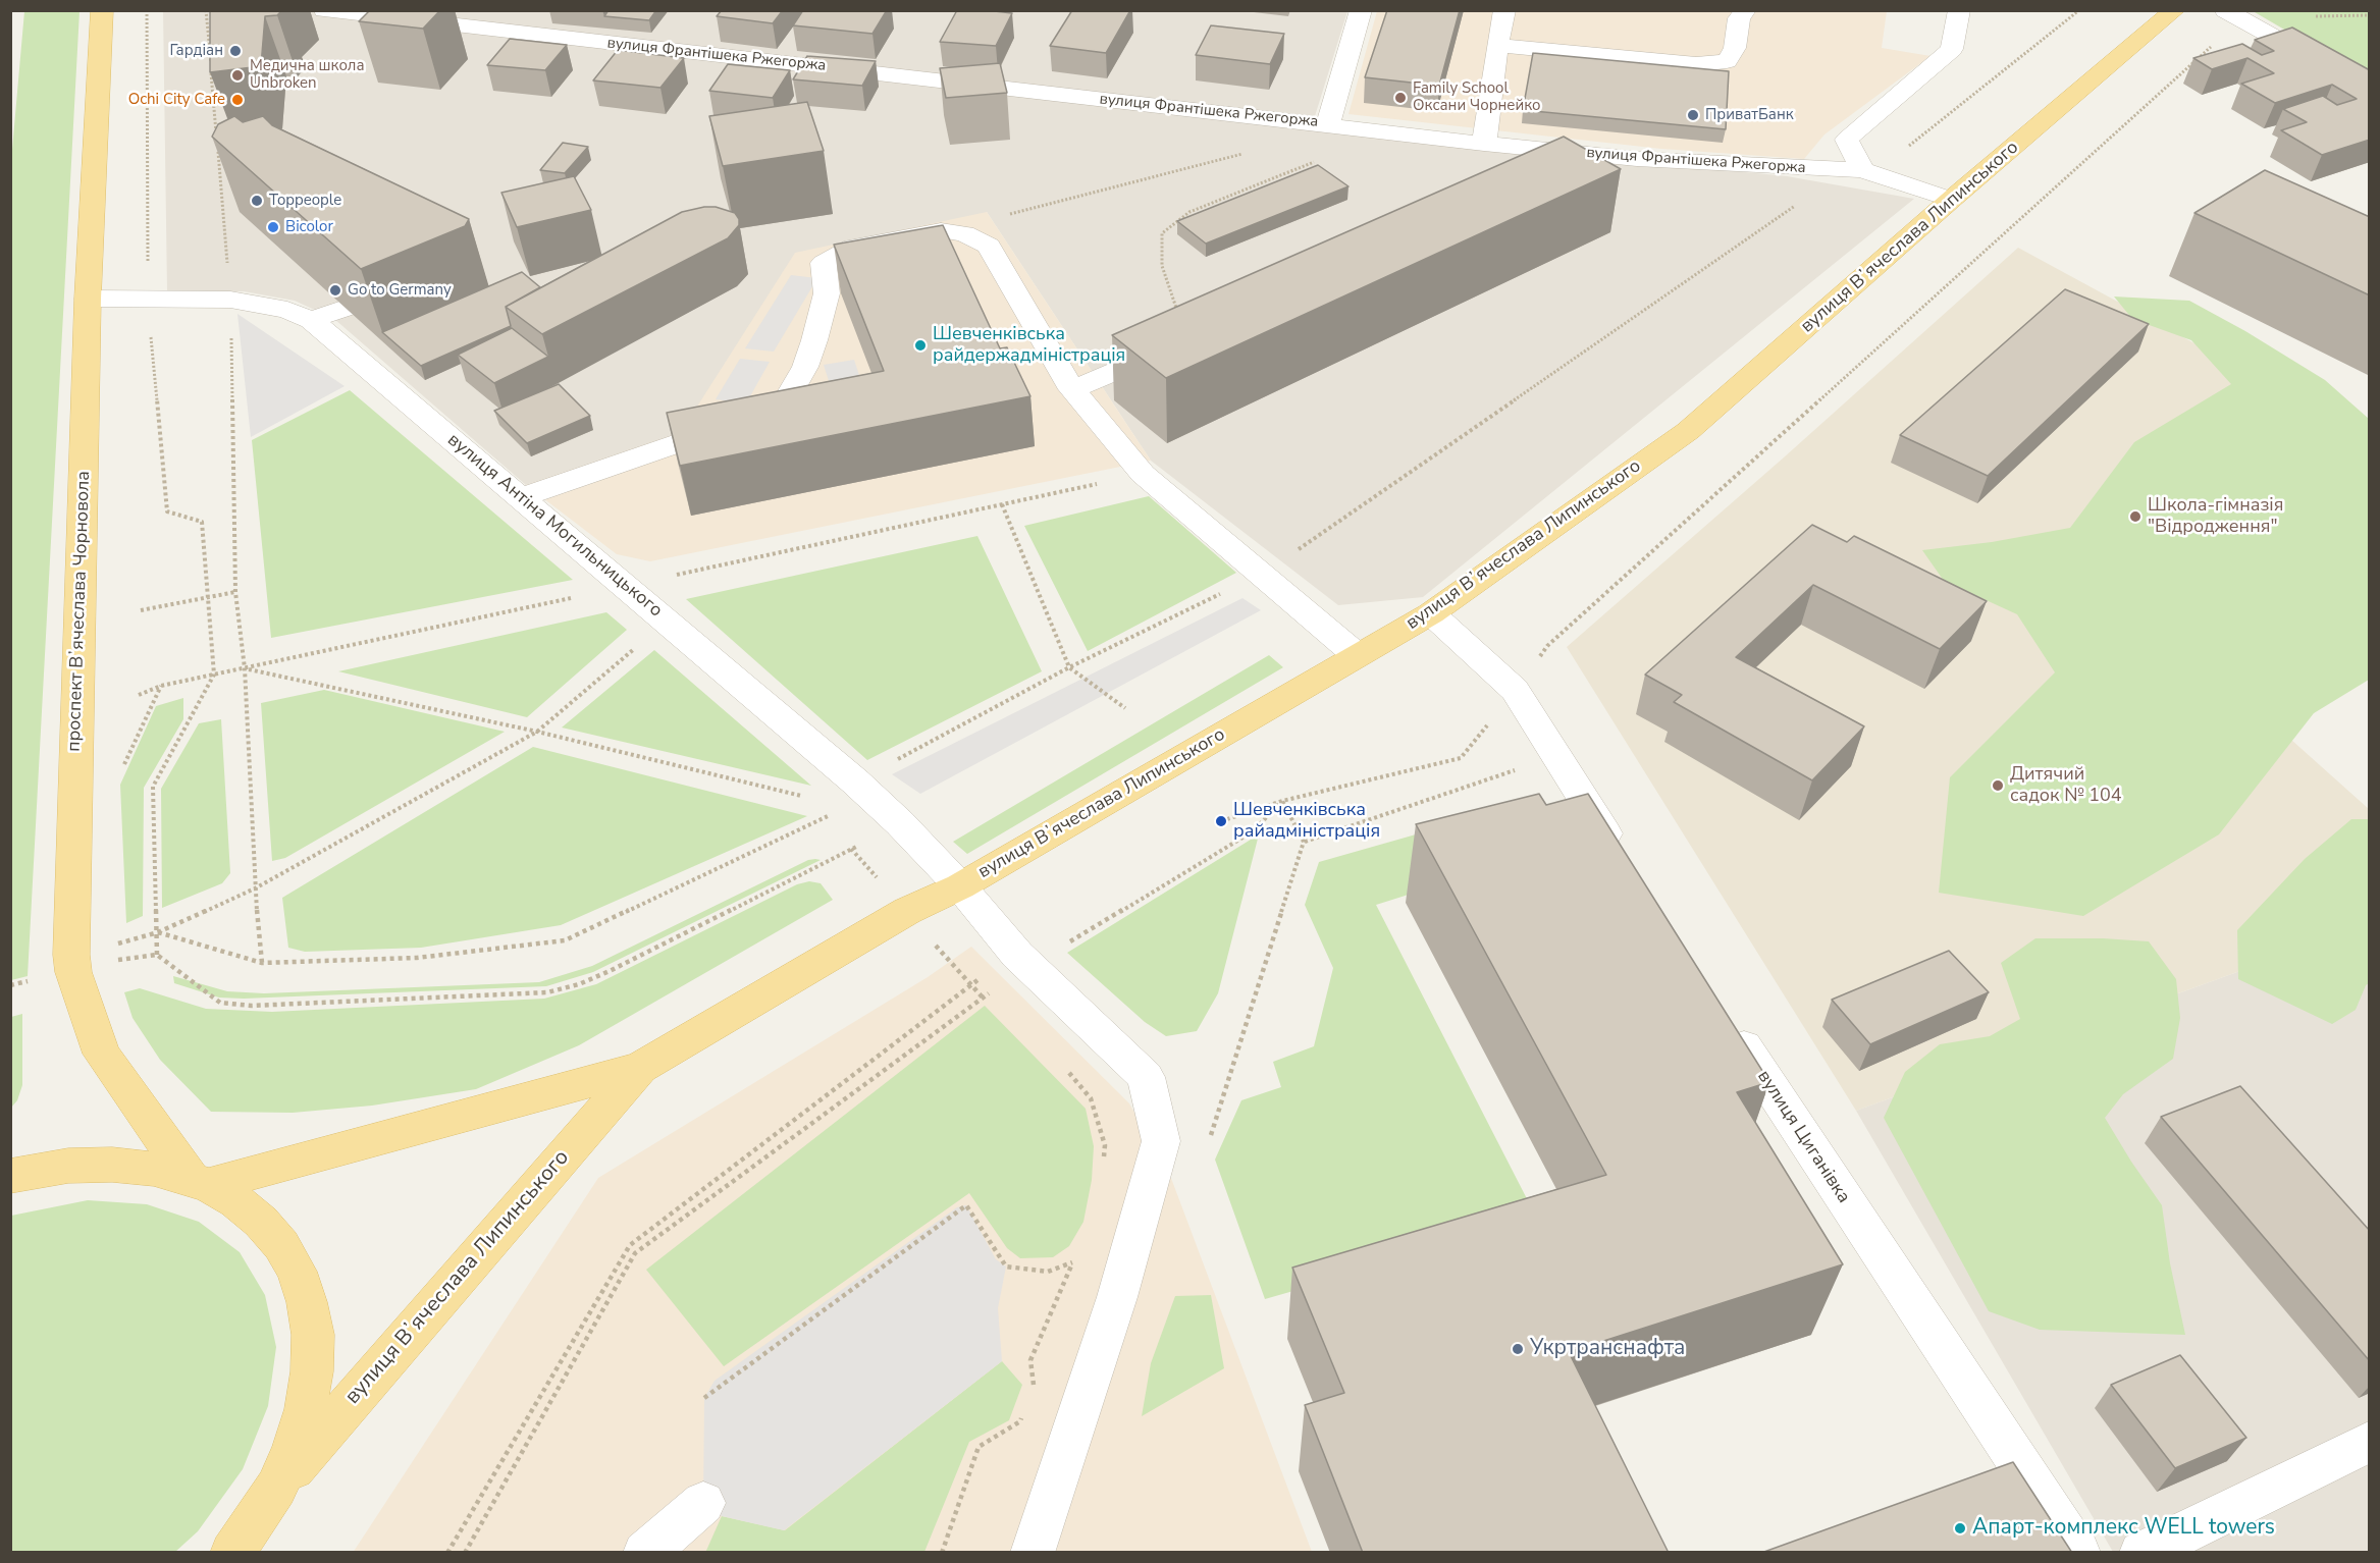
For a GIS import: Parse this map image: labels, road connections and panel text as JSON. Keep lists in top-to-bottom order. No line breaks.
{"streets":{"main road":["вулиця Вʼячеслава Липинського","проспект Вʼячеслава Чорновола"],"street":["вулиця Франтішека Ржегоржа","вулиця Антіна Могильницького","вулиця Циганівка"]},"crossings":[["вулиця Франтішека Ржегоржа","вулиця Вʼячеслава Липинського"],["вулиця Вʼячеслава Липинського","вулиця Антіна Могильницького"],["вулиця Вʼячеслава Липинського","проспект Вʼячеслава Чорновола"],["вулиця Антіна Могильницького","проспект Вʼячеслава Чорновола"]],"places":["Гардіан","Медична школа Unbroken","Family School Оксани Чорнейко","Ochi City Cafe","ПриватБанк","Toppeople","Bicolor","Go to Germany","Шевченківська райдержадміністрація","Школа-гімназія \"Відродження\"","Дитячий садок № 104","Шевченківська райадміністрація","Укртранснафта","Апарт-комплекс WELL towers"]}
